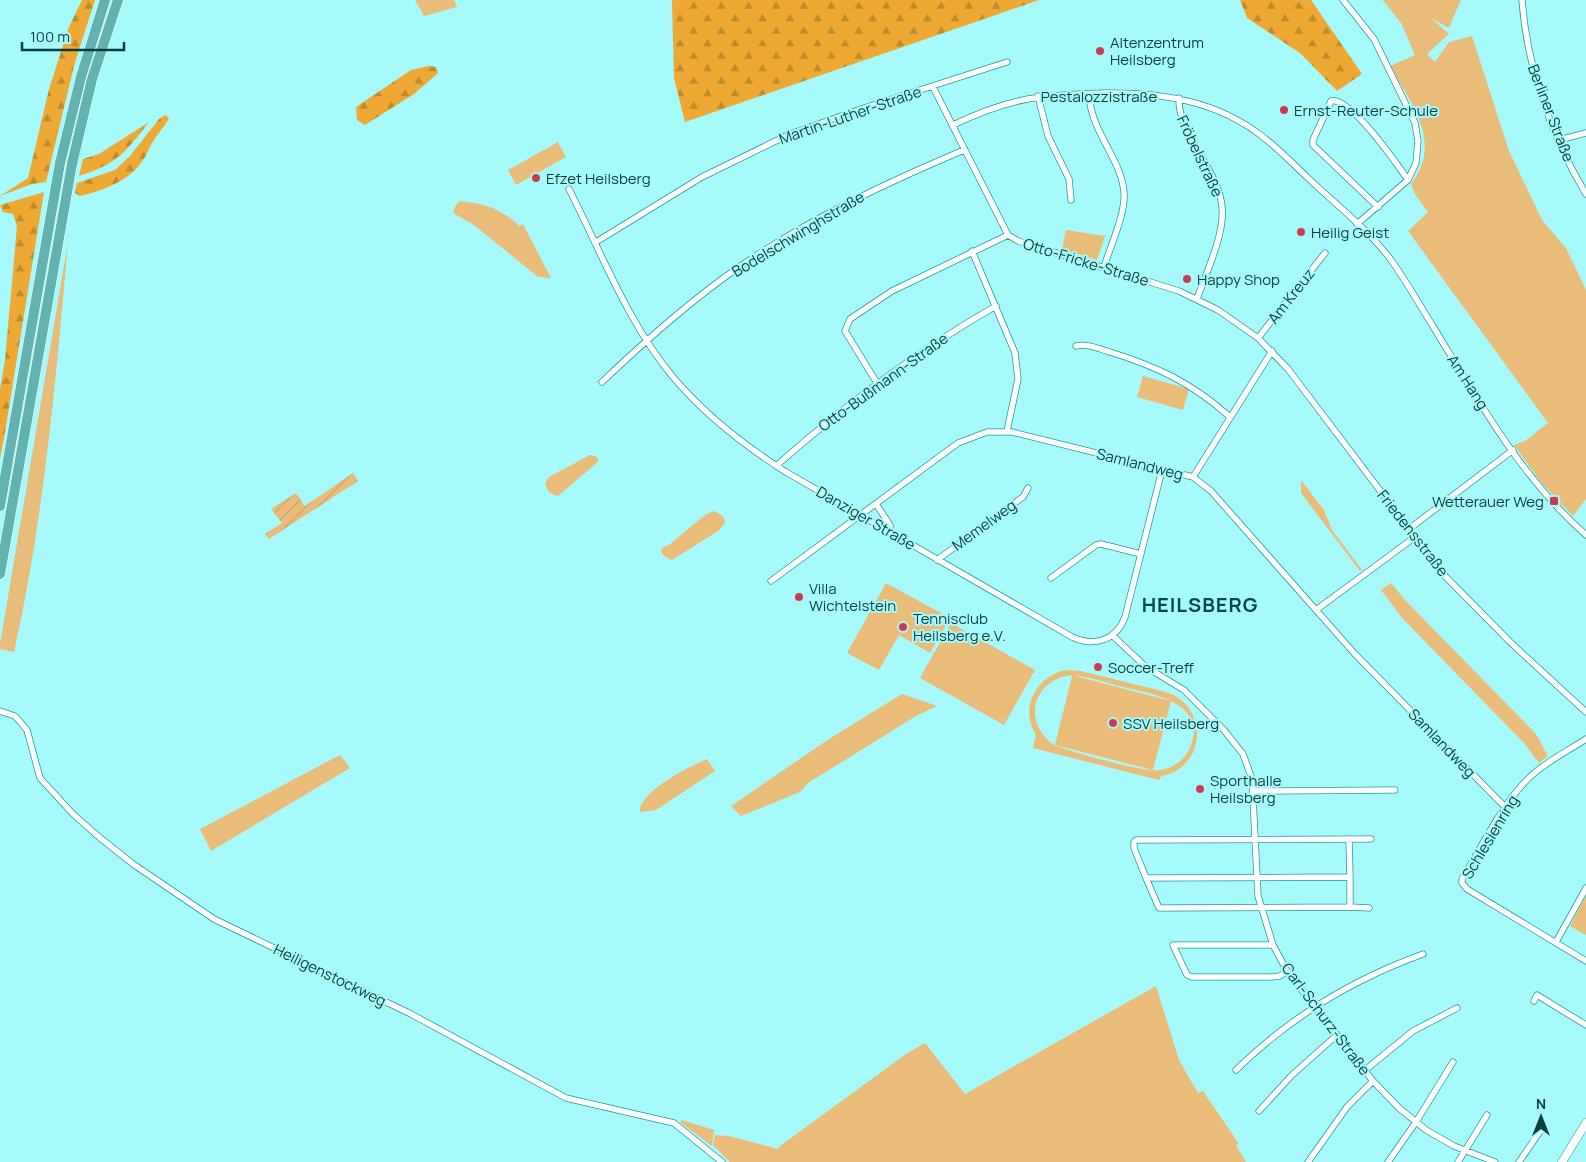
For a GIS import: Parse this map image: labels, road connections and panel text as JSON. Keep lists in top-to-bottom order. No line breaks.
{"streets":{"street":["Pestalozzistraße","Berliner Straße","Martin-Luther-Straße","Fröbelstraße","Bodelschwinghstraße","Otto-Fricke-Straße","Am Kreuz","Otto-Bußmann-Straße","Am Hang","Samlandweg","Danziger Straße","Memelweg","Friedensstraße","Schlesienring","Heiligenstockweg","Carl-Schurz-Straße"]},"crossings":[["Pestalozzistraße","Fröbelstraße"],["Pestalozzistraße","Otto-Fricke-Straße"],["Pestalozzistraße","Am Hang"],["Martin-Luther-Straße","Otto-Fricke-Straße"],["Martin-Luther-Straße","Danziger Straße"],["Fröbelstraße","Otto-Fricke-Straße"],["Bodelschwinghstraße","Otto-Fricke-Straße"],["Bodelschwinghstraße","Danziger Straße"],["Otto-Fricke-Straße","Am Kreuz"],["Otto-Fricke-Straße","Friedensstraße"],["Am Kreuz","Friedensstraße"],["Otto-Bußmann-Straße","Danziger Straße"],["Samlandweg","Danziger Straße"],["Samlandweg","Schlesienring"],["Danziger Straße","Memelweg"],["Danziger Straße","Carl-Schurz-Straße"]],"districts":["HEILSBERG"],"places":{"other":["Altenzentrum Heilsberg","Ernst-Reuter-Schule","Efzet Heilsberg","Heilig Geist","Happy Shop","Villa Wichtelstein","Tennisclub Heilsberg e.V.","Soccer-Treff","SSV Heilsberg","Sporthalle Heilsberg"],"transit":["Wetterauer Weg"]},"scale_bar":"100 m","north":"top"}
